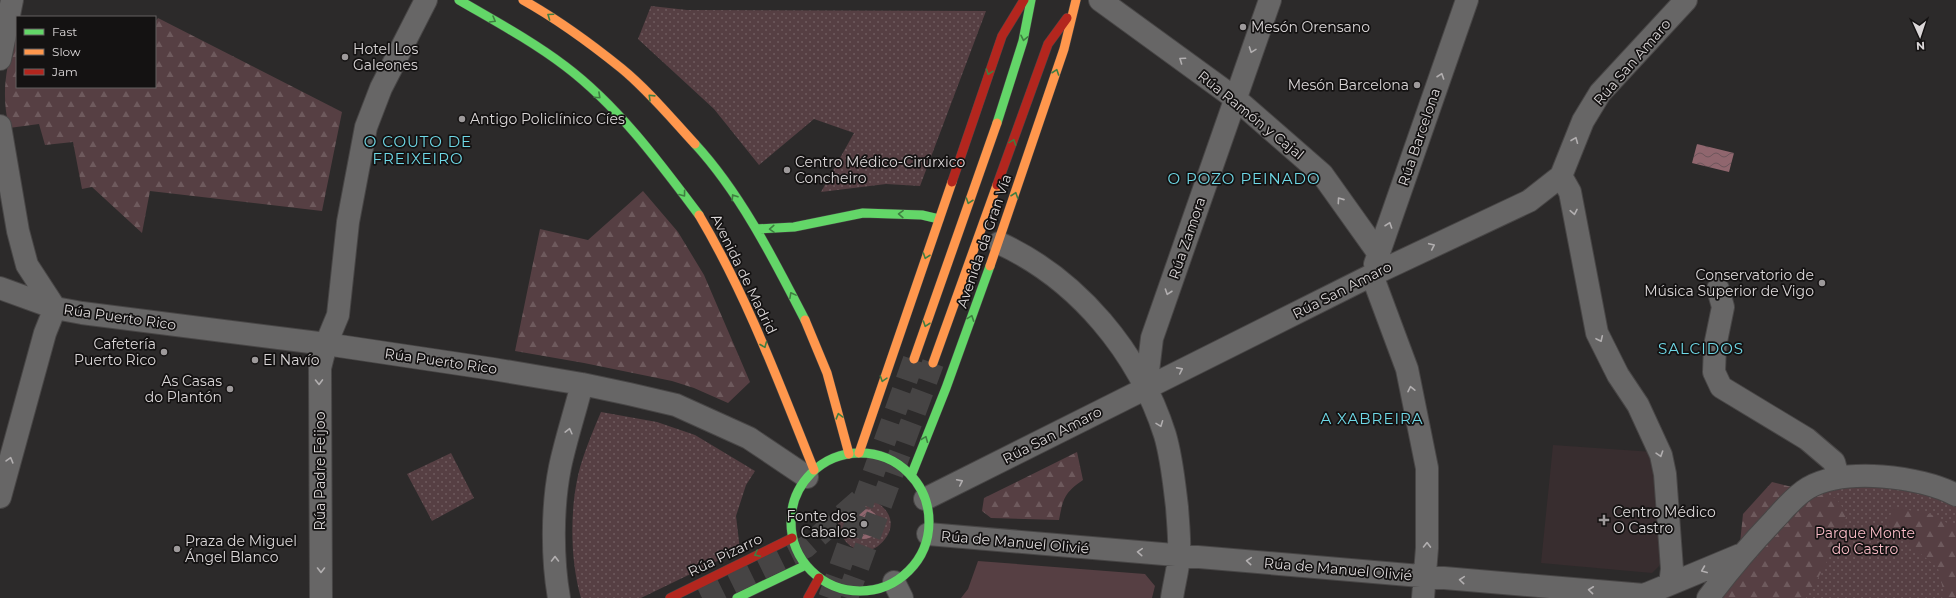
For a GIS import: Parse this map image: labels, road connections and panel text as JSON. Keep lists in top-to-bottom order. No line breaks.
{"streets":{"main road":["Avenida da Gran Vía","Avenida de Madrid","Rúa Pizarro"],"street":["Rúa San Amaro","Rúa Ramón y Cajal","Rúa Barcelona","Rúa Zamora","Rúa Puerto Rico","Rúa Padre Feijoo","Rúa de Manuel Olivié"]},"crossings":[["Rúa San Amaro","Rúa Barcelona"],["Rúa San Amaro","Rúa Zamora"],["Rúa San Amaro","Avenida da Gran Vía"],["Rúa San Amaro","Avenida de Madrid"],["Rúa San Amaro","Rúa Puerto Rico"],["Rúa San Amaro","Rúa de Manuel Olivié"],["Rúa San Amaro","Rúa Pizarro"],["Rúa Ramón y Cajal","Rúa Barcelona"],["Rúa Ramón y Cajal","Rúa Zamora"],["Avenida da Gran Vía","Avenida de Madrid"],["Avenida da Gran Vía","Rúa Puerto Rico"],["Avenida da Gran Vía","Rúa de Manuel Olivié"],["Avenida da Gran Vía","Rúa Pizarro"],["Avenida de Madrid","Rúa Puerto Rico"],["Avenida de Madrid","Rúa de Manuel Olivié"],["Avenida de Madrid","Rúa Pizarro"],["Rúa Puerto Rico","Rúa Padre Feijoo"],["Rúa Puerto Rico","Rúa de Manuel Olivié"],["Rúa Puerto Rico","Rúa Pizarro"],["Rúa de Manuel Olivié","Rúa Pizarro"]],"one_way":["Rúa San Amaro","Rúa Ramón y Cajal","Rúa Barcelona","Rúa Zamora","Rúa Padre Feijoo","Rúa de Manuel Olivié"],"districts":["O COUTO DE FREIXEIRO","O POZO PEINADO","SALCIDOS","A XABREIRA"],"parks":["Parque Monte do Castro"],"places":{"other":["Mesón Orensano","Hotel Los Galeones","Mesón Barcelona","Antigo Policlínico Cíes","Centro Médico-Cirúrxico Concheiro","Conservatorio de Música Superior de Vigo","Cafetería Puerto Rico","El Navío","As Casas do Plantón","Fonte dos Cabalos","Praza de Miguel Ángel Blanco"],"health":["Centro Médico O Castro"]},"legend":["Fast","Slow","Jam"],"north":"bottom"}
